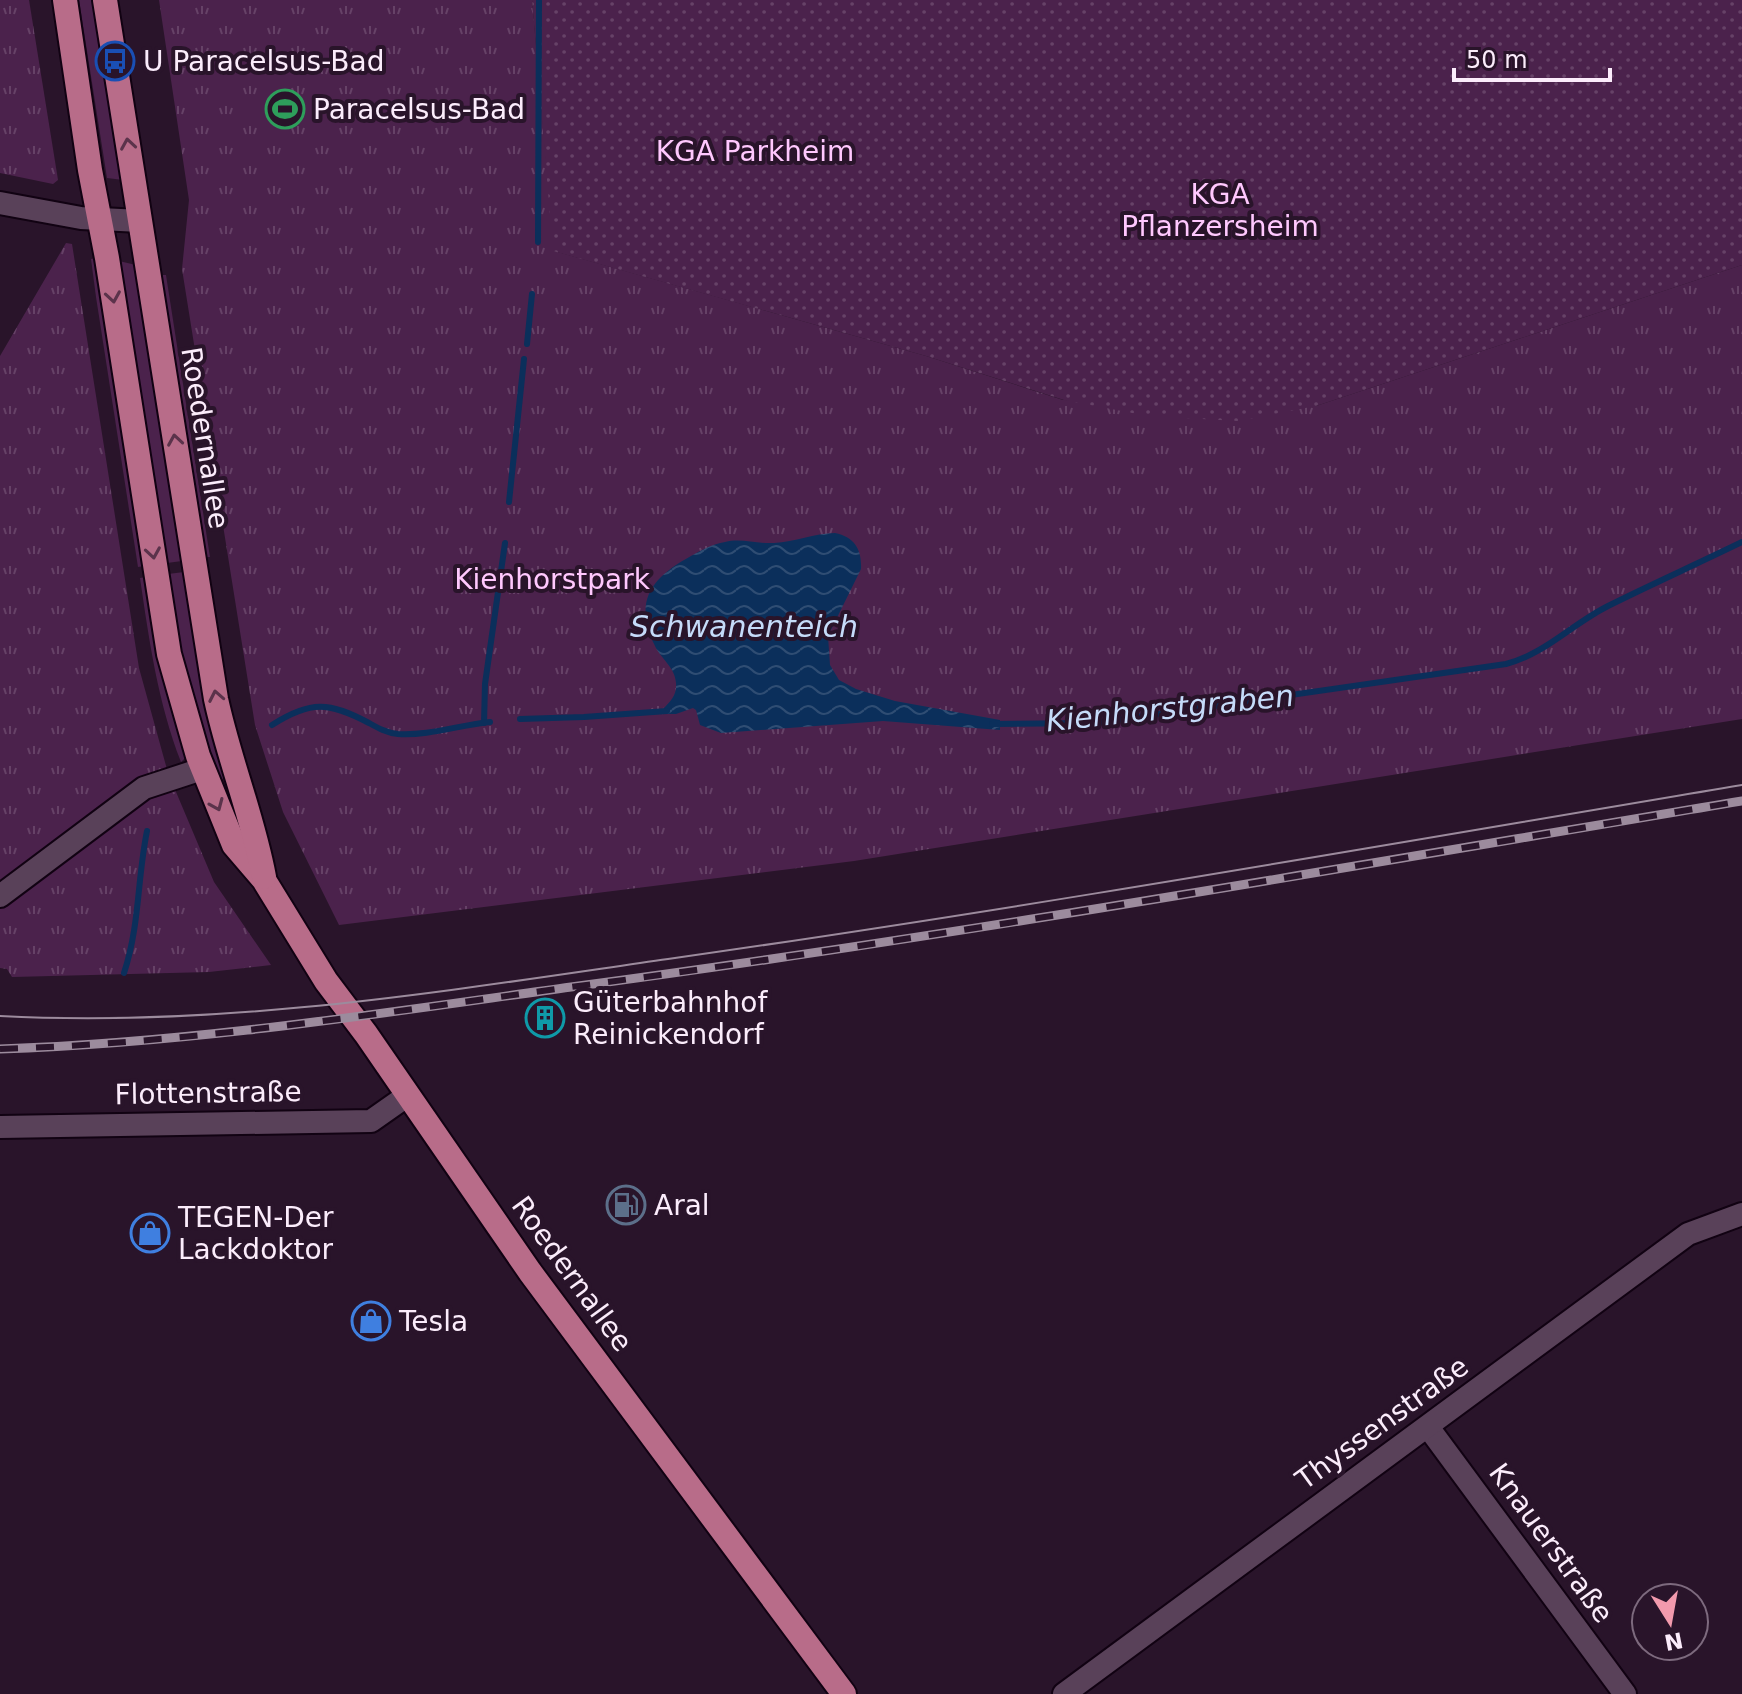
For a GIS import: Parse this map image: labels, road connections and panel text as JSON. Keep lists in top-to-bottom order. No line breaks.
{"streets":{"main road":["Roedernallee"],"street":["Flottenstraße","Thyssenstraße","Knauerstraße"]},"crossings":[["Roedernallee","Flottenstraße"],["Thyssenstraße","Knauerstraße"]],"water":["Schwanenteich","Kienhorstgraben"],"parks":["KGA Parkheim","KGA Pflanzersheim","Kienhorstpark"],"places":{"bus stop":["U Paracelsus-Bad"],"sports":["Paracelsus-Bad"],"building":["Güterbahnhof Reinickendorf"],"fuel station":["Aral"],"shop":["TEGEN-Der Lackdoktor","Tesla"]},"scale_bar":"50 m","north":"bottom"}
